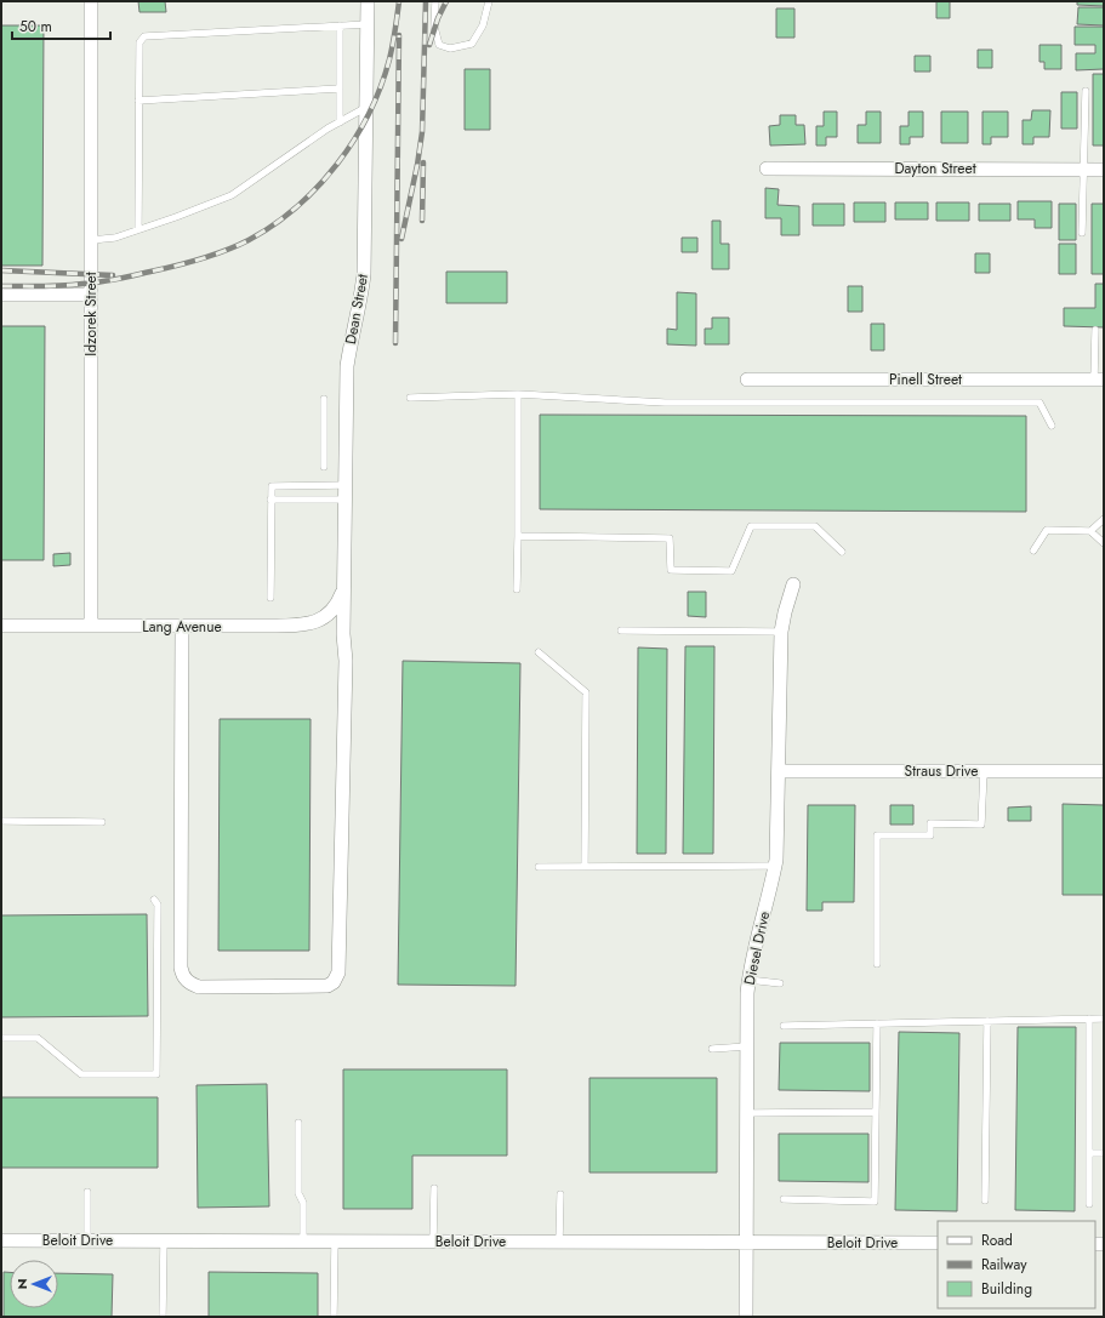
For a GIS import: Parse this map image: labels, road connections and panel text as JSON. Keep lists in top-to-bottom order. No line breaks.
{"streets":{"street":["Dayton Street","Dean Street","Idzorek Street","Pinell Street","Lang Avenue","Straus Drive","Diesel Drive","Beloit Drive"]},"crossings":[["Dean Street","Lang Avenue"],["Idzorek Street","Lang Avenue"],["Straus Drive","Diesel Drive"],["Diesel Drive","Beloit Drive"]],"legend":["Road","Railway","Building"],"scale_bar":"50 m","north":"left"}
